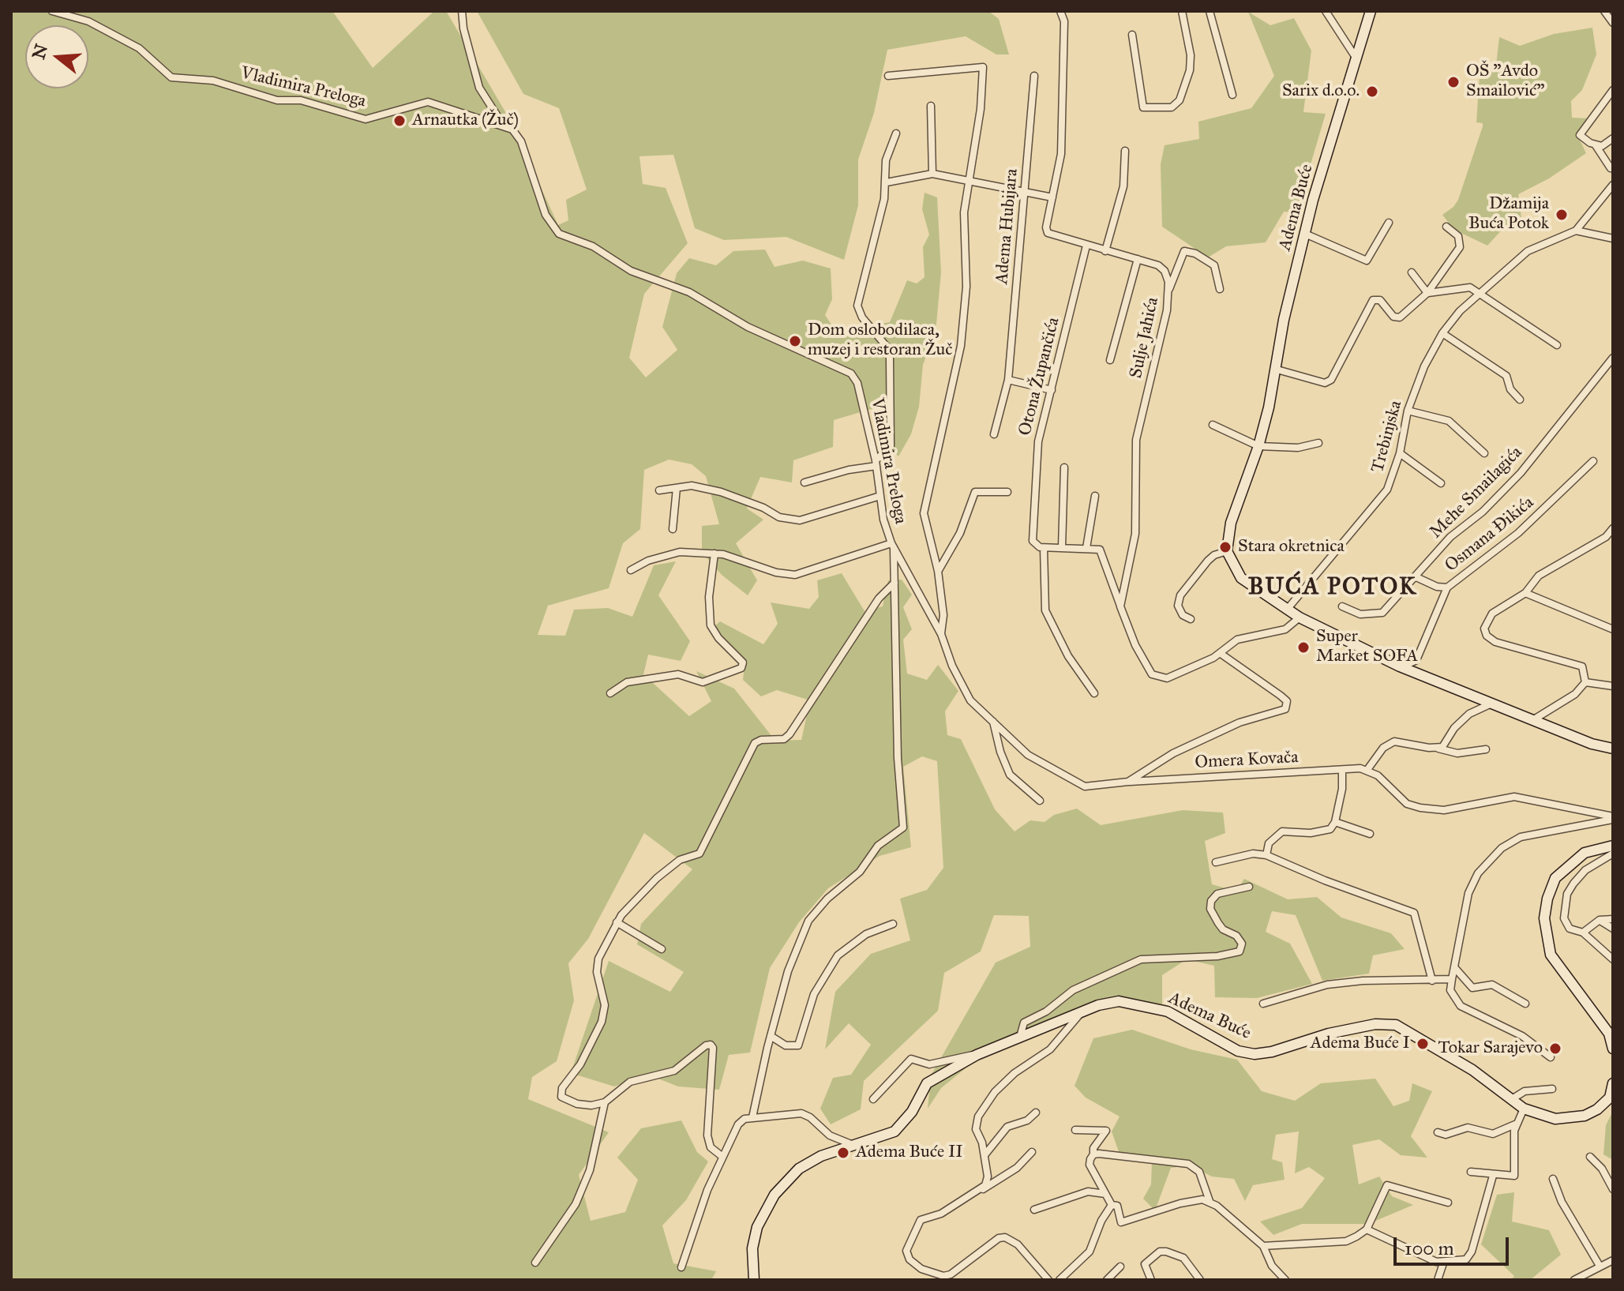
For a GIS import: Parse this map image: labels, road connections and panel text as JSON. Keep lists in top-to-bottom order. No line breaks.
{"streets":{"street":["Vladimira Preloga","Adema Buće","Adema Hubijara","Sulje Jahića","Otona Župančića","Trebinjska","Mehe Smailagića","Osmana Đikića","Omera Kovača"]},"crossings":[["Vladimira Preloga","Omera Kovača"],["Sulje Jahića","Otona Župančića"]],"districts":["BUĆA POTOK"],"places":["OŠ \"Avdo Smailović\"","Sarix d.o.o.","Arnautka (Žuč)","Džamija Buća Potok","Dom oslobodilaca, muzej i restoran Žuč","Stara okretnica","Super Market SOFA","Adema Buće I","Tokar Sarajevo","Adema Buće II"],"scale_bar":"100 m","north":"left"}
